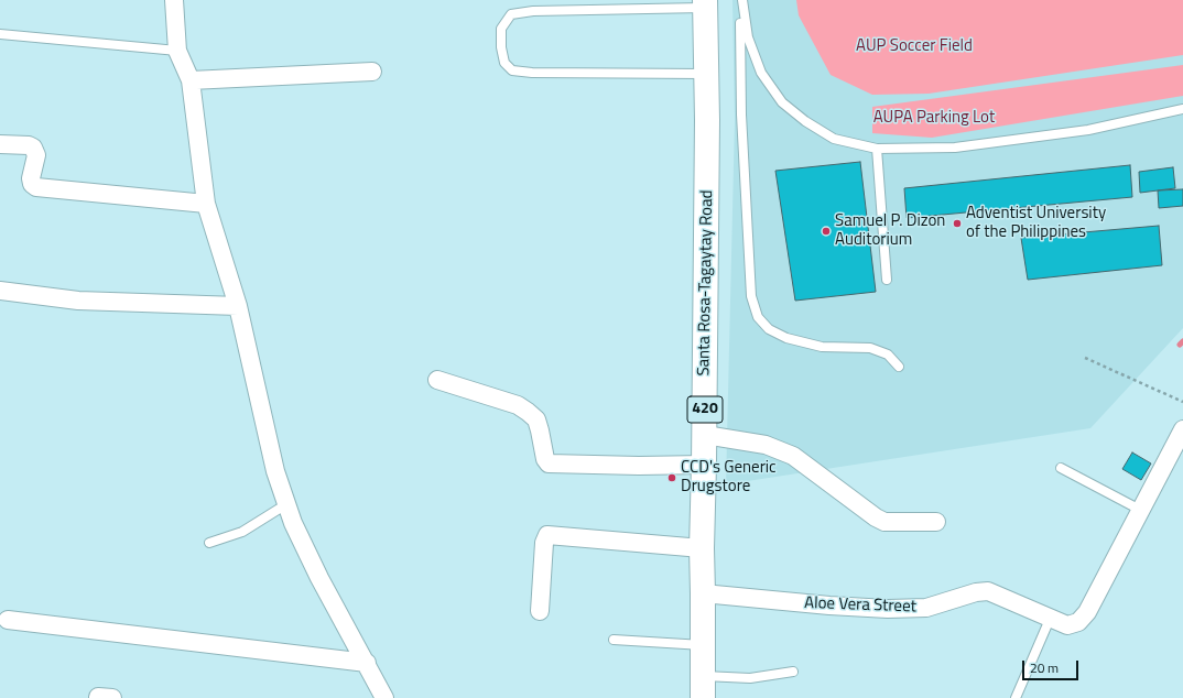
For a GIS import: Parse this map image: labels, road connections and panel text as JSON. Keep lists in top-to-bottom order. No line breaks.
{"streets":{"main road":["Santa Rosa-Tagaytay Road","420"],"street":["Aloe Vera Street"]},"crossings":[["Santa Rosa-Tagaytay Road","Aloe Vera Street"]],"parks":["AUP Soccer Field","AUPA Parking Lot"],"places":["Adventist University of the Philippines","Samuel P. Dizon Auditorium","CCD's Generic Drugstore"],"scale_bar":"20 m"}
